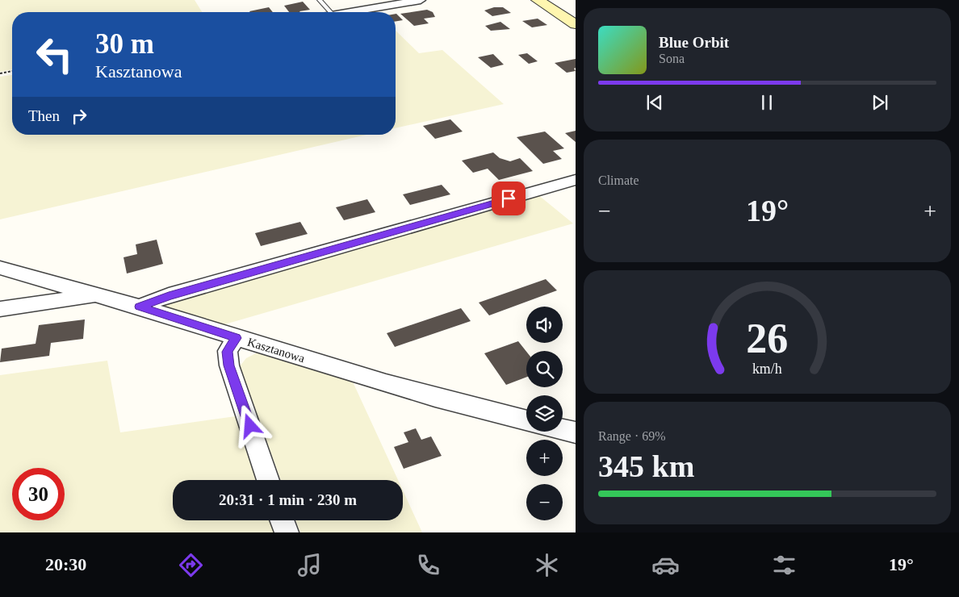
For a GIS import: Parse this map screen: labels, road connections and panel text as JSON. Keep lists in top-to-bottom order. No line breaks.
{"streets":{"street":["Kasztanowa"]},"page":{"turn":["30 m","Kasztanowa"],"song":["Blue Orbit","Sona"],"then":"Then","tile":["Climate",["Range · 69%","345 km"]],"heat":["−","19°","+"],"map_buttons":["+","−"],"limit":"30","trip":"20:31 · 1 min · 230 m","tabs":["20:30","19°"],"gauge":["26","km/h"]}}
